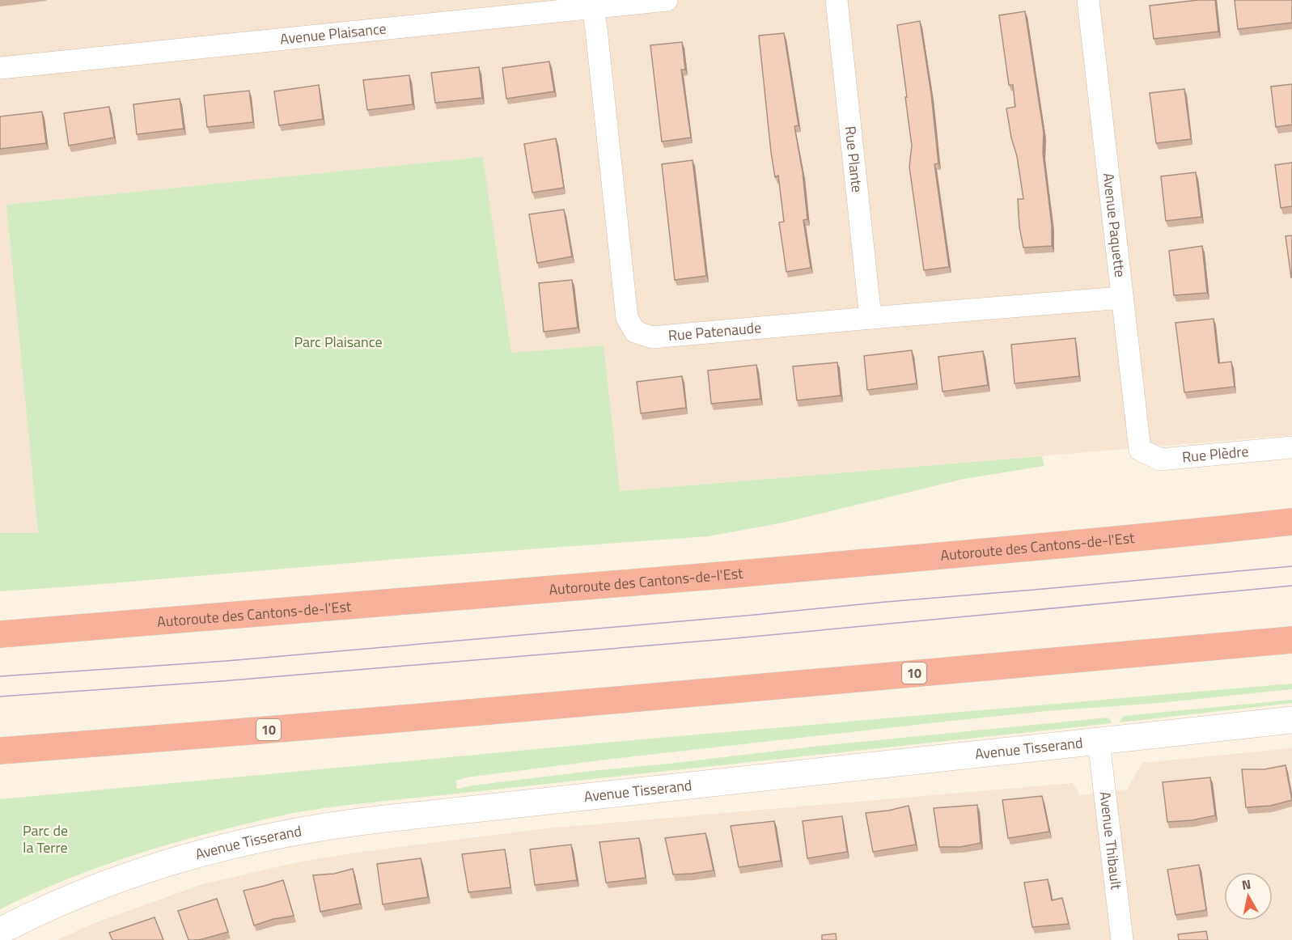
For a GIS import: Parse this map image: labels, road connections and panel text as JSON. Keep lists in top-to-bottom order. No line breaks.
{"streets":{"highway":["Autoroute des Cantons-de-l'Est","10"],"street":["Avenue Plaisance","Rue Plante","Avenue Paquette","Rue Patenaude","Rue Plèdre","Avenue Tisserand","Avenue Thibault"]},"crossings":[["Avenue Plaisance","Rue Patenaude"],["Rue Plante","Rue Patenaude"],["Avenue Paquette","Rue Patenaude"],["Avenue Paquette","Rue Plèdre"],["Avenue Tisserand","Avenue Thibault"]],"parks":["Parc Plaisance","Parc de la Terre"],"north":"top"}
